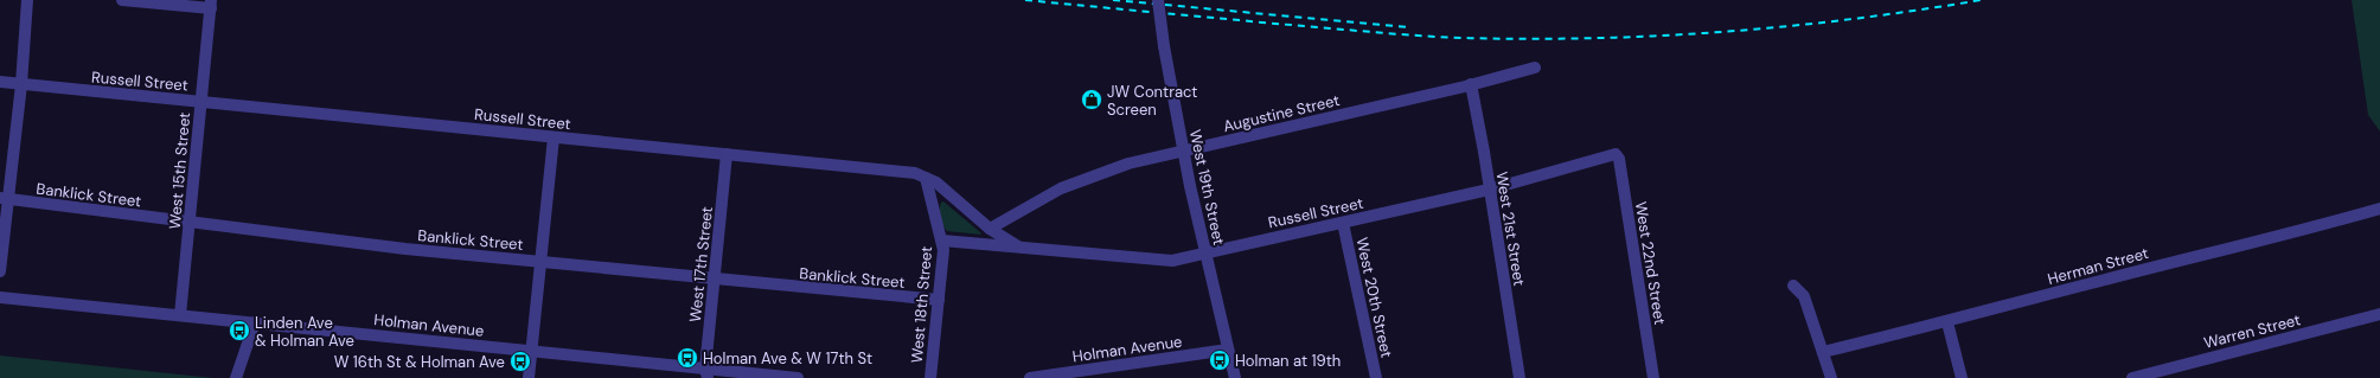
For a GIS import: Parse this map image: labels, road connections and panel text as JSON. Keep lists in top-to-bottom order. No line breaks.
{"streets":{"street":["Russell Street","Augustine Street","West 15th Street","West 19th Street","Banklick Street","West 21st Street","West 22nd Street","West 17th Street","Herman Street","West 20th Street","West 18th Street","Holman Avenue","Warren Street"]},"crossings":[["Russell Street","Augustine Street"],["Russell Street","West 15th Street"],["Russell Street","West 19th Street"],["Russell Street","West 21st Street"],["Russell Street","West 22nd Street"],["Russell Street","West 17th Street"],["Russell Street","West 20th Street"],["Russell Street","West 18th Street"],["Augustine Street","West 19th Street"],["Augustine Street","West 21st Street"],["West 15th Street","Banklick Street"],["West 15th Street","Holman Avenue"],["West 19th Street","Holman Avenue"],["Banklick Street","West 17th Street"],["Banklick Street","West 18th Street"],["West 17th Street","Holman Avenue"]],"places":{"shop":["JW Contract Screen"],"bus stop":["Linden Ave & Holman Ave","Holman Ave & W 17th St","Holman at 19th","W 16th St & Holman Ave"]}}
